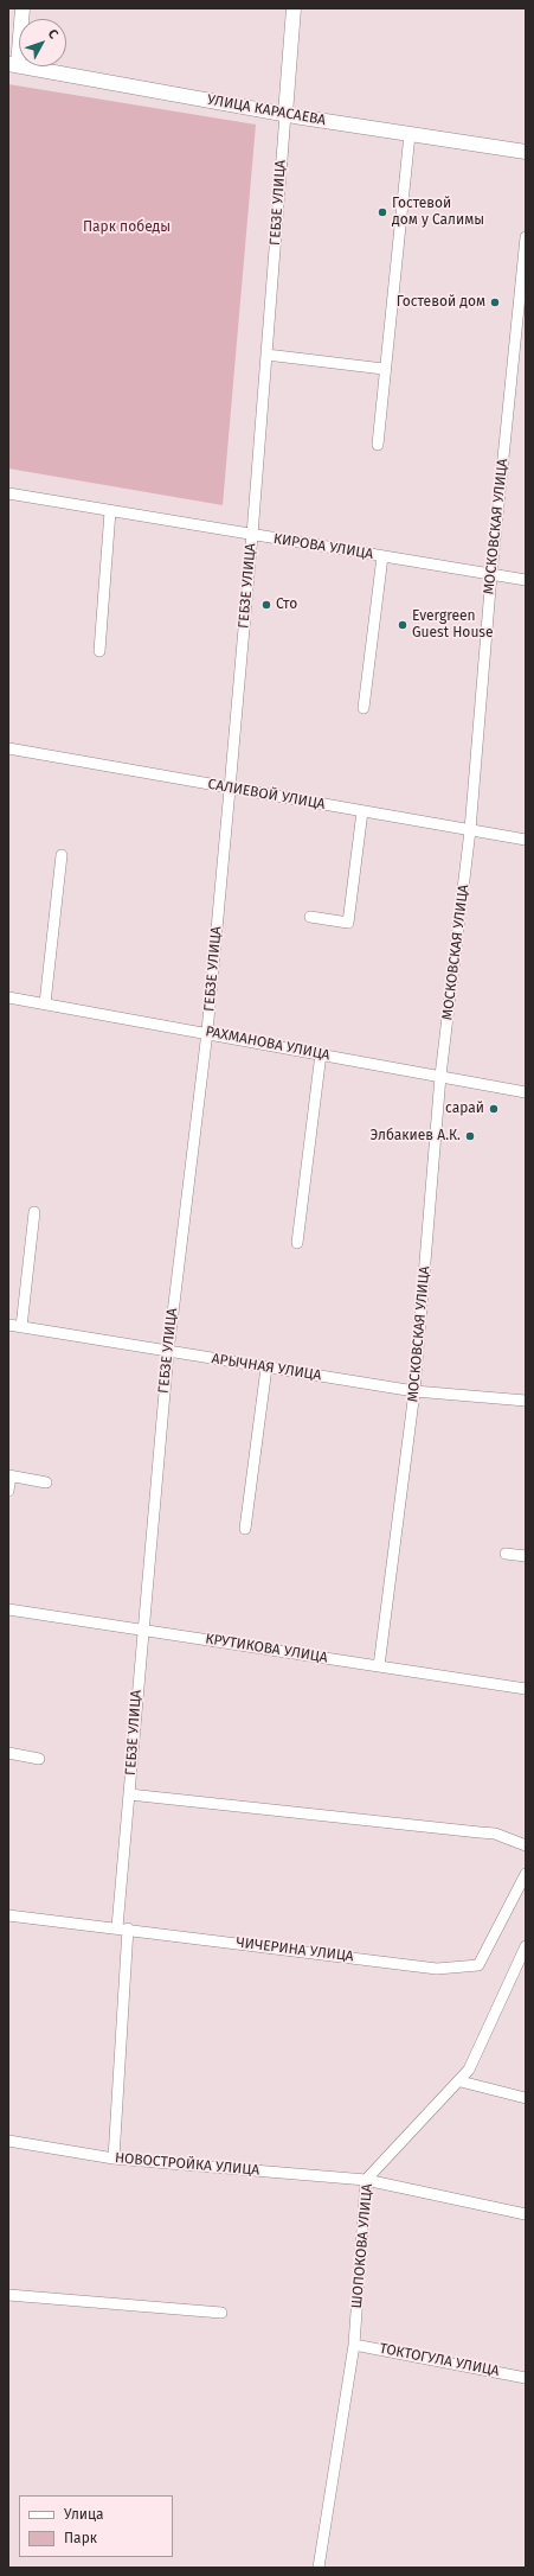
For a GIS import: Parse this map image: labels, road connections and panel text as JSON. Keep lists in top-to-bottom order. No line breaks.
{"streets":{"main road":["УЛИЦА КАРАСАЕВА","ГЕБЗЕ УЛИЦА"],"street":["МОСКОВСКАЯ УЛИЦА","КИРОВА УЛИЦА","САЛИЕВОЙ УЛИЦА","РАХМАНОВА УЛИЦА","АРЫЧНАЯ УЛИЦА","КРУТИКОВА УЛИЦА","ЧИЧЕРИНА УЛИЦА","НОВОСТРОЙКА УЛИЦА","ШОПОКОВА УЛИЦА","ТОКТОГУЛА УЛИЦА"]},"crossings":[["УЛИЦА КАРАСАЕВА","ГЕБЗЕ УЛИЦА"],["ГЕБЗЕ УЛИЦА","КИРОВА УЛИЦА"],["ГЕБЗЕ УЛИЦА","САЛИЕВОЙ УЛИЦА"],["ГЕБЗЕ УЛИЦА","РАХМАНОВА УЛИЦА"],["ГЕБЗЕ УЛИЦА","АРЫЧНАЯ УЛИЦА"],["ГЕБЗЕ УЛИЦА","КРУТИКОВА УЛИЦА"],["ГЕБЗЕ УЛИЦА","ЧИЧЕРИНА УЛИЦА"],["ГЕБЗЕ УЛИЦА","НОВОСТРОЙКА УЛИЦА"],["МОСКОВСКАЯ УЛИЦА","КИРОВА УЛИЦА"],["МОСКОВСКАЯ УЛИЦА","САЛИЕВОЙ УЛИЦА"],["МОСКОВСКАЯ УЛИЦА","РАХМАНОВА УЛИЦА"],["МОСКОВСКАЯ УЛИЦА","АРЫЧНАЯ УЛИЦА"],["МОСКОВСКАЯ УЛИЦА","КРУТИКОВА УЛИЦА"],["НОВОСТРОЙКА УЛИЦА","ШОПОКОВА УЛИЦА"],["ШОПОКОВА УЛИЦА","ТОКТОГУЛА УЛИЦА"]],"parks":["Парк победы"],"places":["Гостевой дом у Салимы","Гостевой дом","Сто","Evergreen Guest House","сарай","Элбакиев А.К."],"legend":["Улица","Парк"],"north":"top right"}
